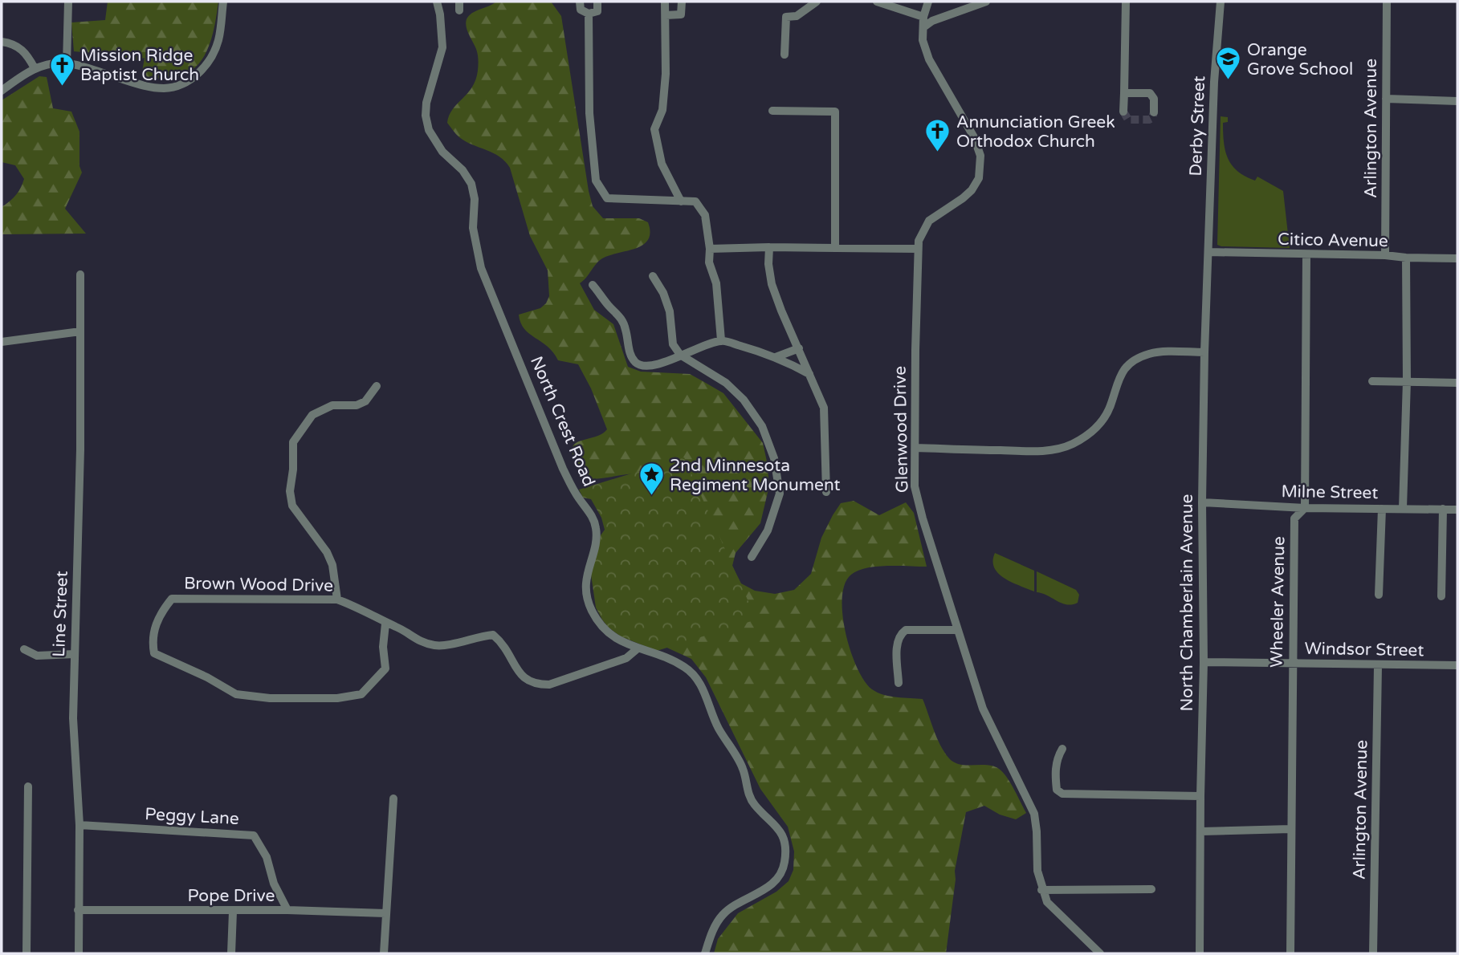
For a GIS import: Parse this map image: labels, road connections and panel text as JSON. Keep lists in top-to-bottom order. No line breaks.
{"streets":{"street":["Derby Street","Arlington Avenue","Citico Avenue","North Crest Road","Glenwood Drive","Milne Street","Brown Wood Drive","Wheeler Avenue","North Chamberlain Avenue","Line Street","Windsor Street","Peggy Lane","Pope Drive"]},"crossings":[["Derby Street","Citico Avenue"],["Derby Street","North Chamberlain Avenue"],["Arlington Avenue","Citico Avenue"],["Arlington Avenue","Windsor Street"],["Citico Avenue","Wheeler Avenue"],["Citico Avenue","North Chamberlain Avenue"],["North Crest Road","Brown Wood Drive"],["Milne Street","Wheeler Avenue"],["Milne Street","North Chamberlain Avenue"],["Wheeler Avenue","Windsor Street"],["North Chamberlain Avenue","Windsor Street"],["Line Street","Peggy Lane"],["Line Street","Pope Drive"],["Peggy Lane","Pope Drive"]],"places":{"school or university":["Orange Grove School"],"church":["Mission Ridge Baptist Church","Annunciation Greek Orthodox Church"],"place":["2nd Minnesota Regiment Monument"]}}
